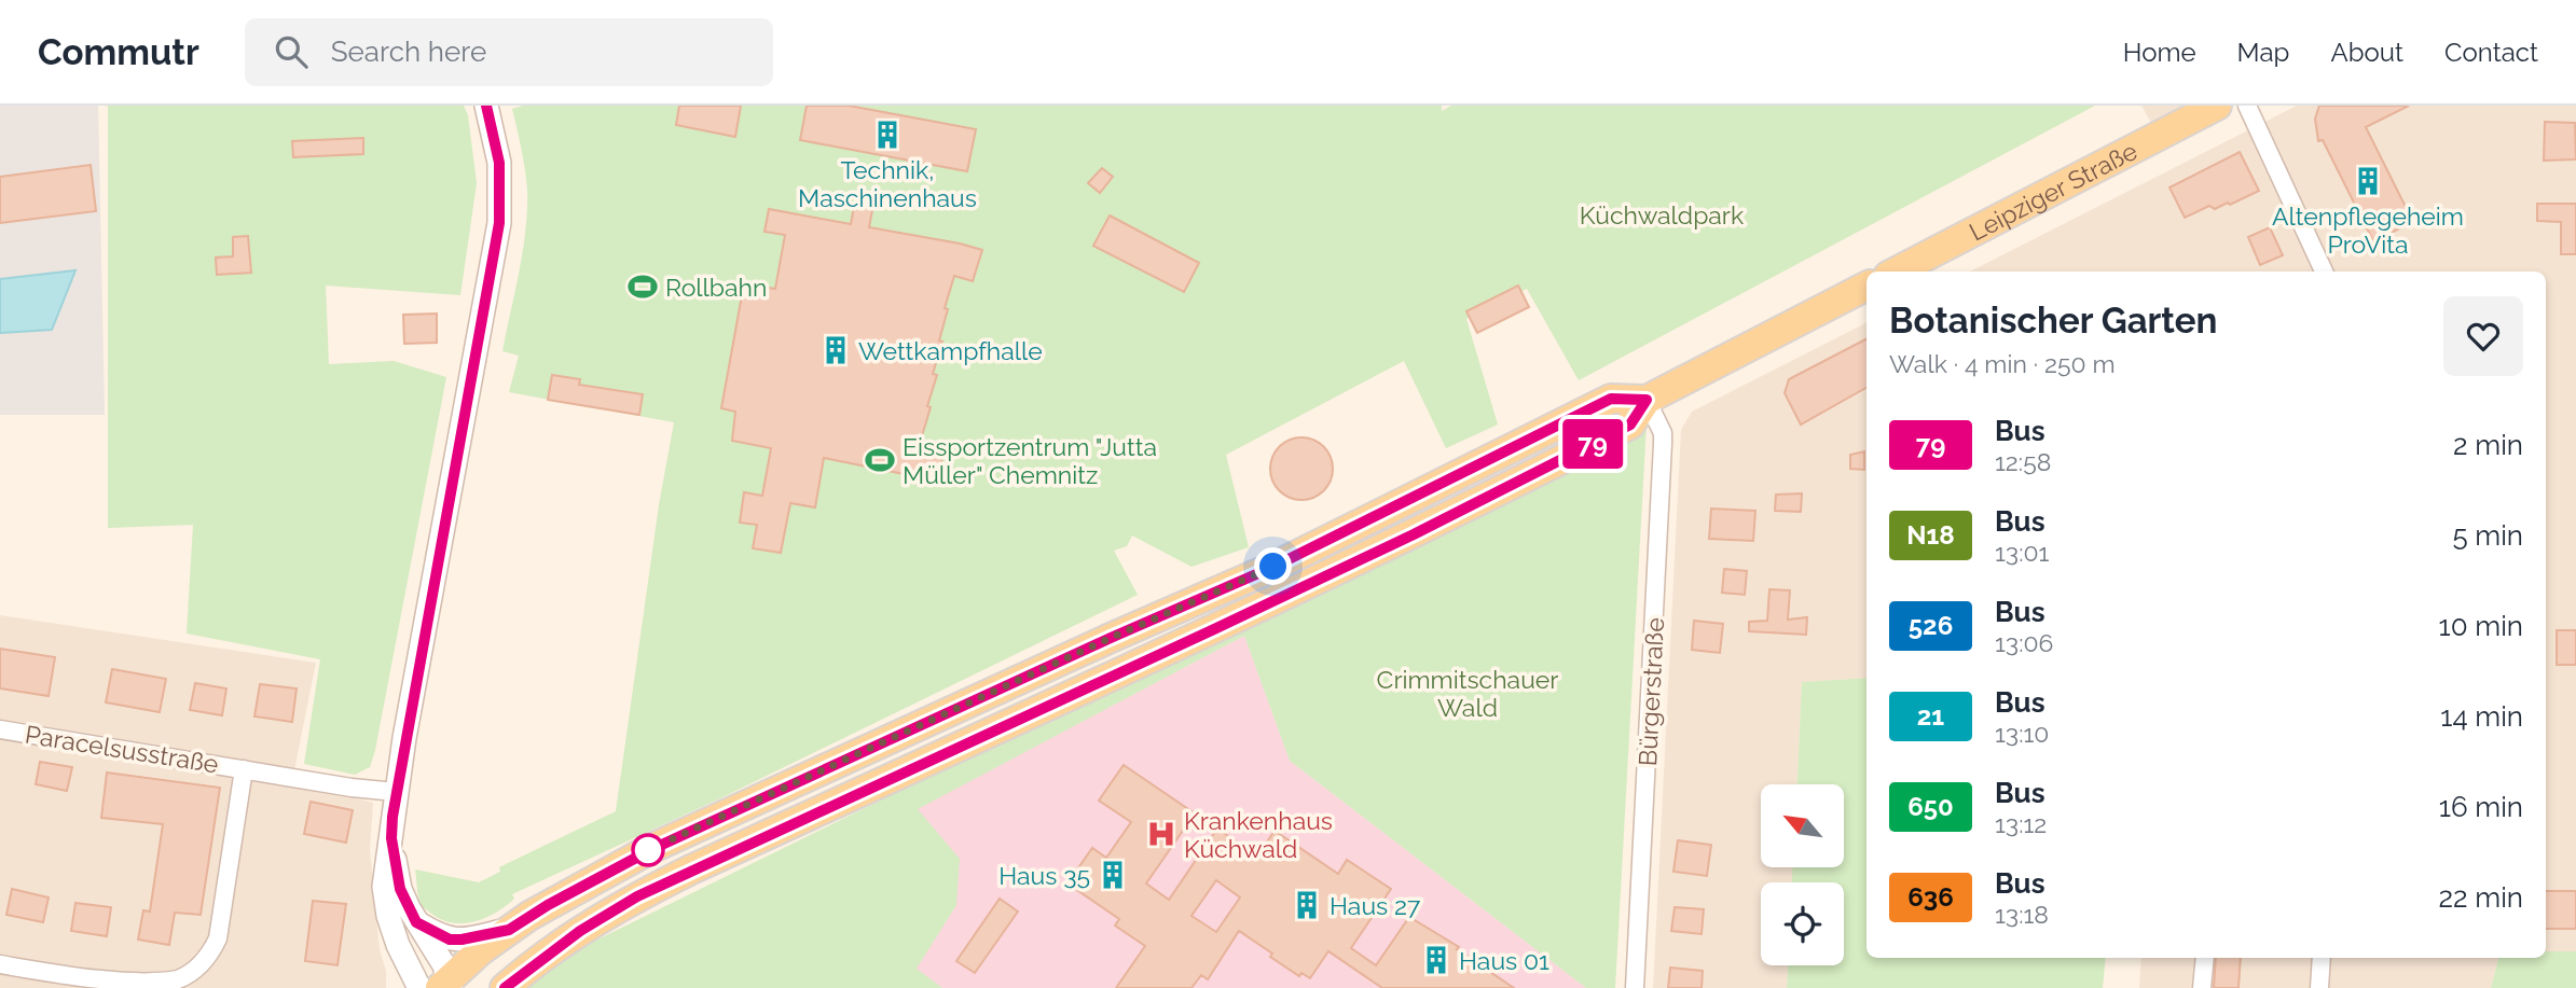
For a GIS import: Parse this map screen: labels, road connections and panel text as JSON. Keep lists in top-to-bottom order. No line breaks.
{"streets":{"main road":["Leipziger Straße"],"street":["Bürgerstraße","Paracelsusstraße"]},"parks":["Küchwaldpark","Crimmitschauer Wald"],"places":{"building":["Technik, Maschinenhaus","Altenpflegeheim ProVita","Wettkampfhalle","Haus 35","Haus 27","Haus 01"],"sports":["Rollbahn","Eissportzentrum \"Jutta Müller\" Chemnitz"],"hospital":["Krankenhaus Küchwald"]},"lines":["bus line 79"],"north":"top left","page":{"header":"Commutr","search":"Search here","nav":["Home","Map","About","Contact"],"on_map":"79","heading":["Botanischer Garten","Walk · 4 min · 250 m"],"list":[{"mark":"79","name":"Bus","note":"12:58","value":"2 min"},{"mark":"N18","name":"Bus","note":"13:01","value":"5 min"},{"mark":"526","name":"Bus","note":"13:06","value":"10 min"},{"mark":"21","name":"Bus","note":"13:10","value":"14 min"},{"mark":"650","name":"Bus","note":"13:12","value":"16 min"},{"mark":"636","name":"Bus","note":"13:18","value":"22 min"}]}}
